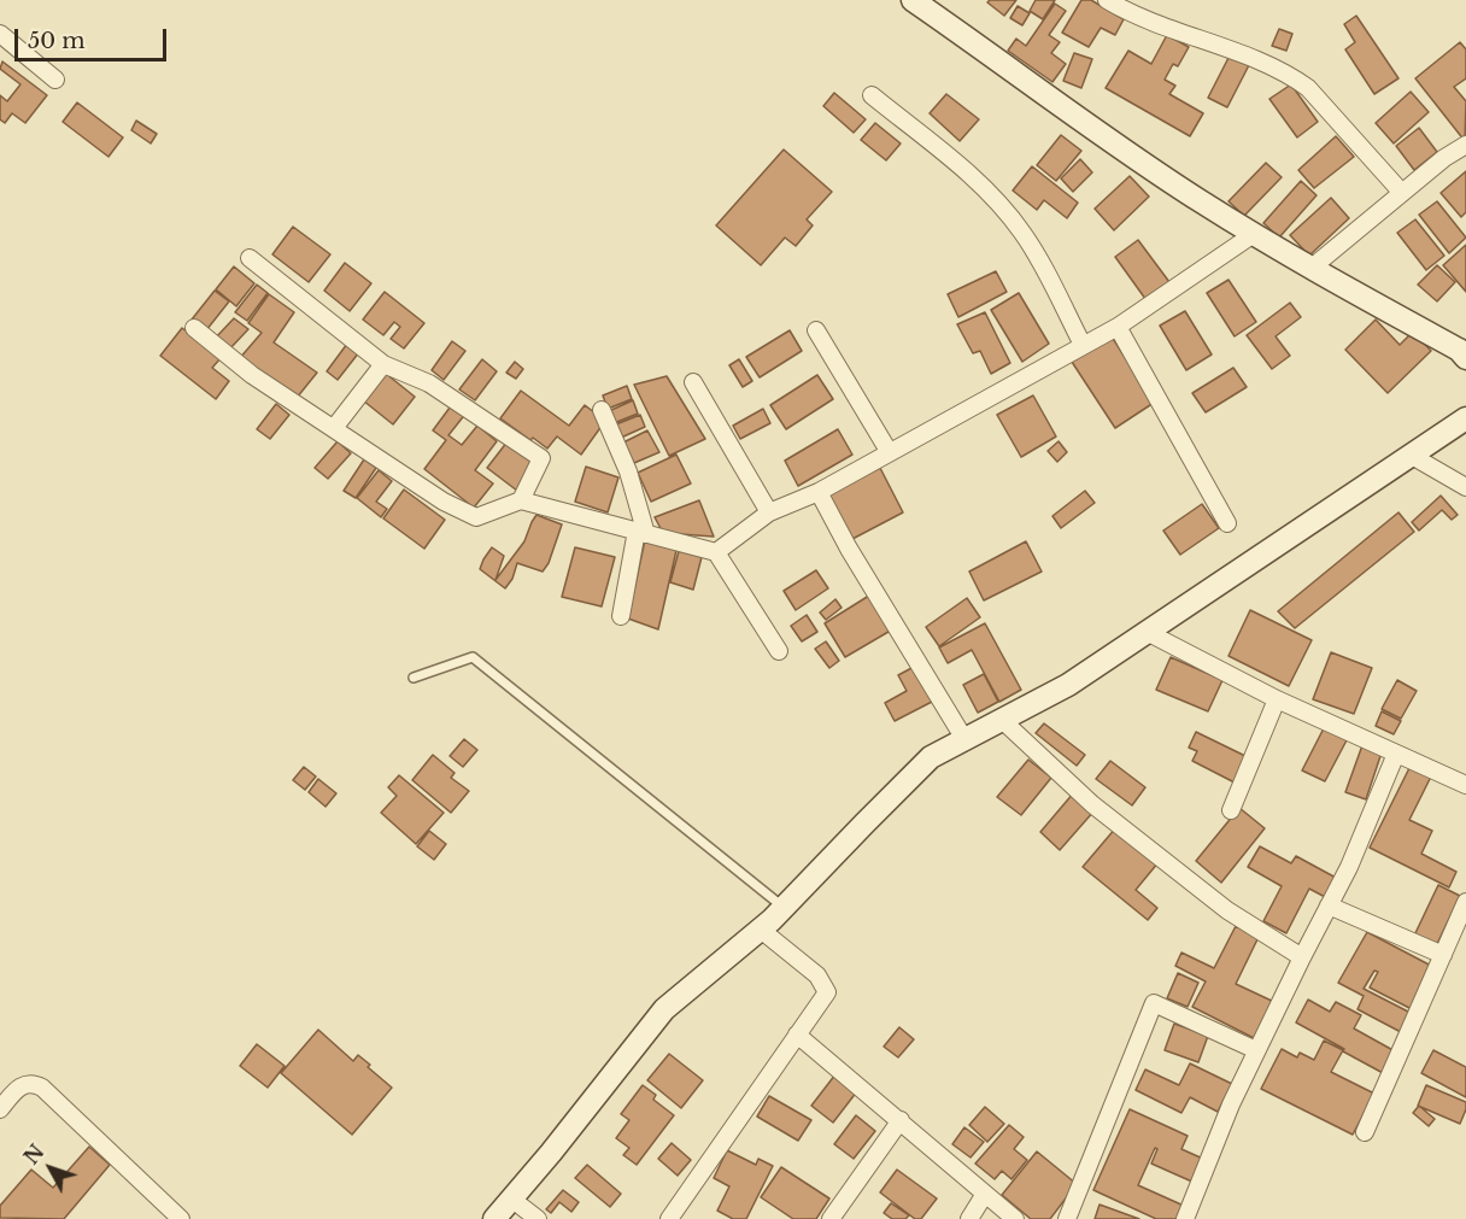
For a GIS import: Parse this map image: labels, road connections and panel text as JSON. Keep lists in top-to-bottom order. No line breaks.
{"scale_bar":"50 m","north":"top left"}
